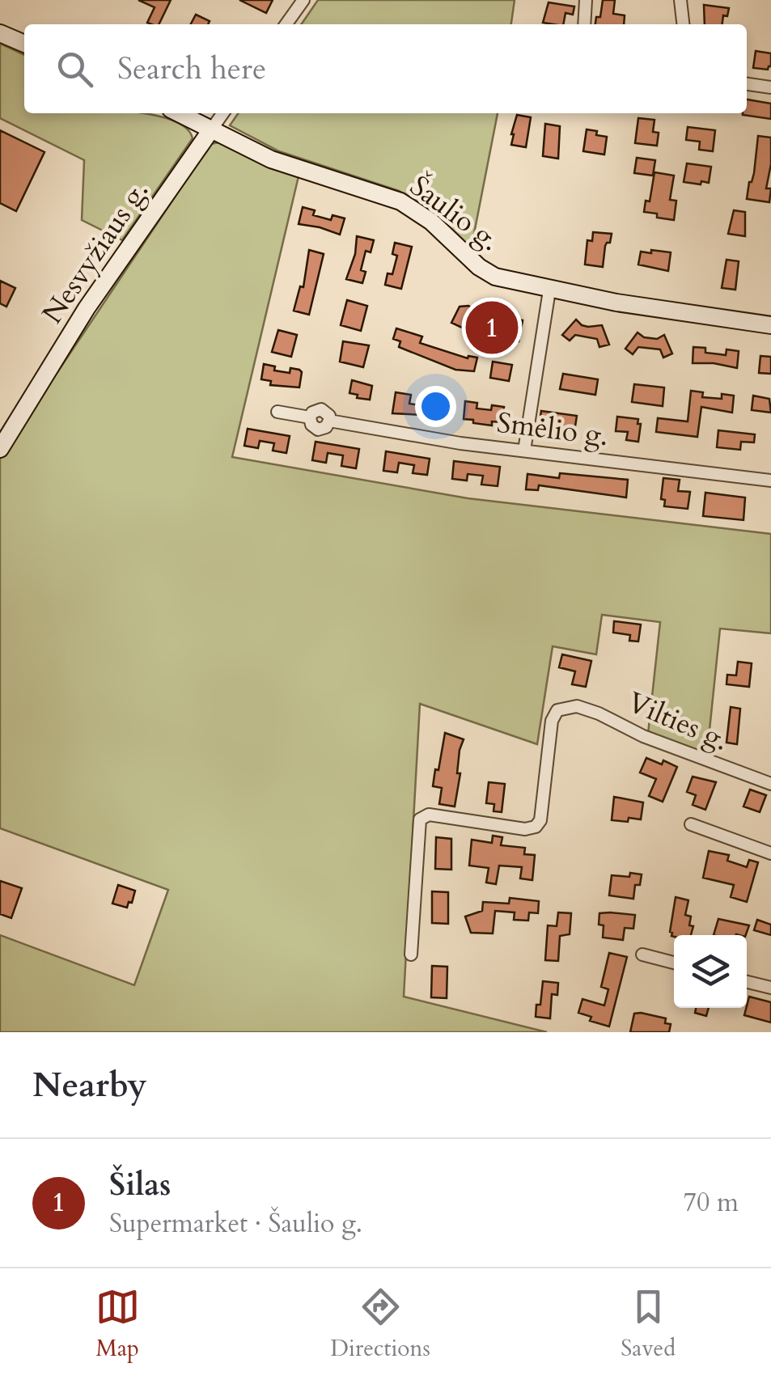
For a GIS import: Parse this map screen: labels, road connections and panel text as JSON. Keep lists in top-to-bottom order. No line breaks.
{"streets":{"street":["Šaulio g.","Nesvyžiaus g.","Smėlio g.","Vilties g."]},"crossings":[["Šaulio g.","Nesvyžiaus g."]],"page":{"search":"Search here","pins":"1","heading":"Nearby","list":[{"mark":"1","name":"Šilas","note":"Supermarket · Šaulio g.","value":"70 m"}],"nav":["Map","Directions","Saved"]}}
